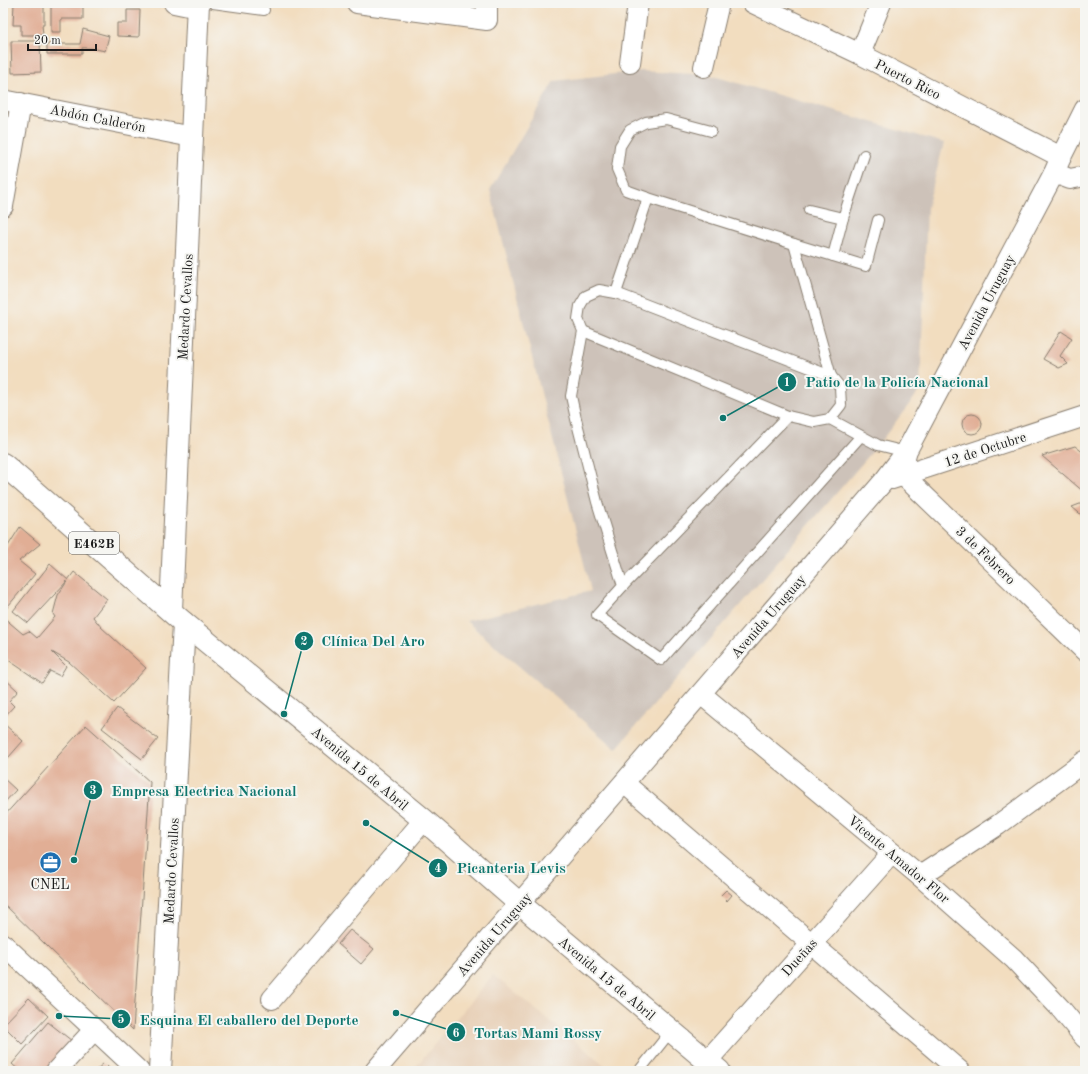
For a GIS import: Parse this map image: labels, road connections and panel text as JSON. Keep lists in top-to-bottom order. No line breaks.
{"streets":{"street":["Puerto Rico","Abdón Calderón","Avenida Uruguay","Medardo Cevallos","12 de Octubre","E462B","3 de Febrero","Avenida 15 de Abril","Vicente Amador Flor","Dueñas"]},"crossings":[["Puerto Rico","Avenida Uruguay"],["Abdón Calderón","Medardo Cevallos"],["Avenida Uruguay","12 de Octubre"],["Avenida Uruguay","Avenida 15 de Abril"],["Avenida Uruguay","Vicente Amador Flor"],["Medardo Cevallos","Avenida 15 de Abril"],["12 de Octubre","3 de Febrero"],["Avenida 15 de Abril","Dueñas"],["Vicente Amador Flor","Dueñas"]],"places":{"other":["Patio de la Policía Nacional","Clínica Del Aro","Picanteria Levis","Empresa Electrica Nacional","Tortas Mami Rossy","Esquina El caballero del Deporte"],"office":["CNEL"]},"scale_bar":"20 m"}
